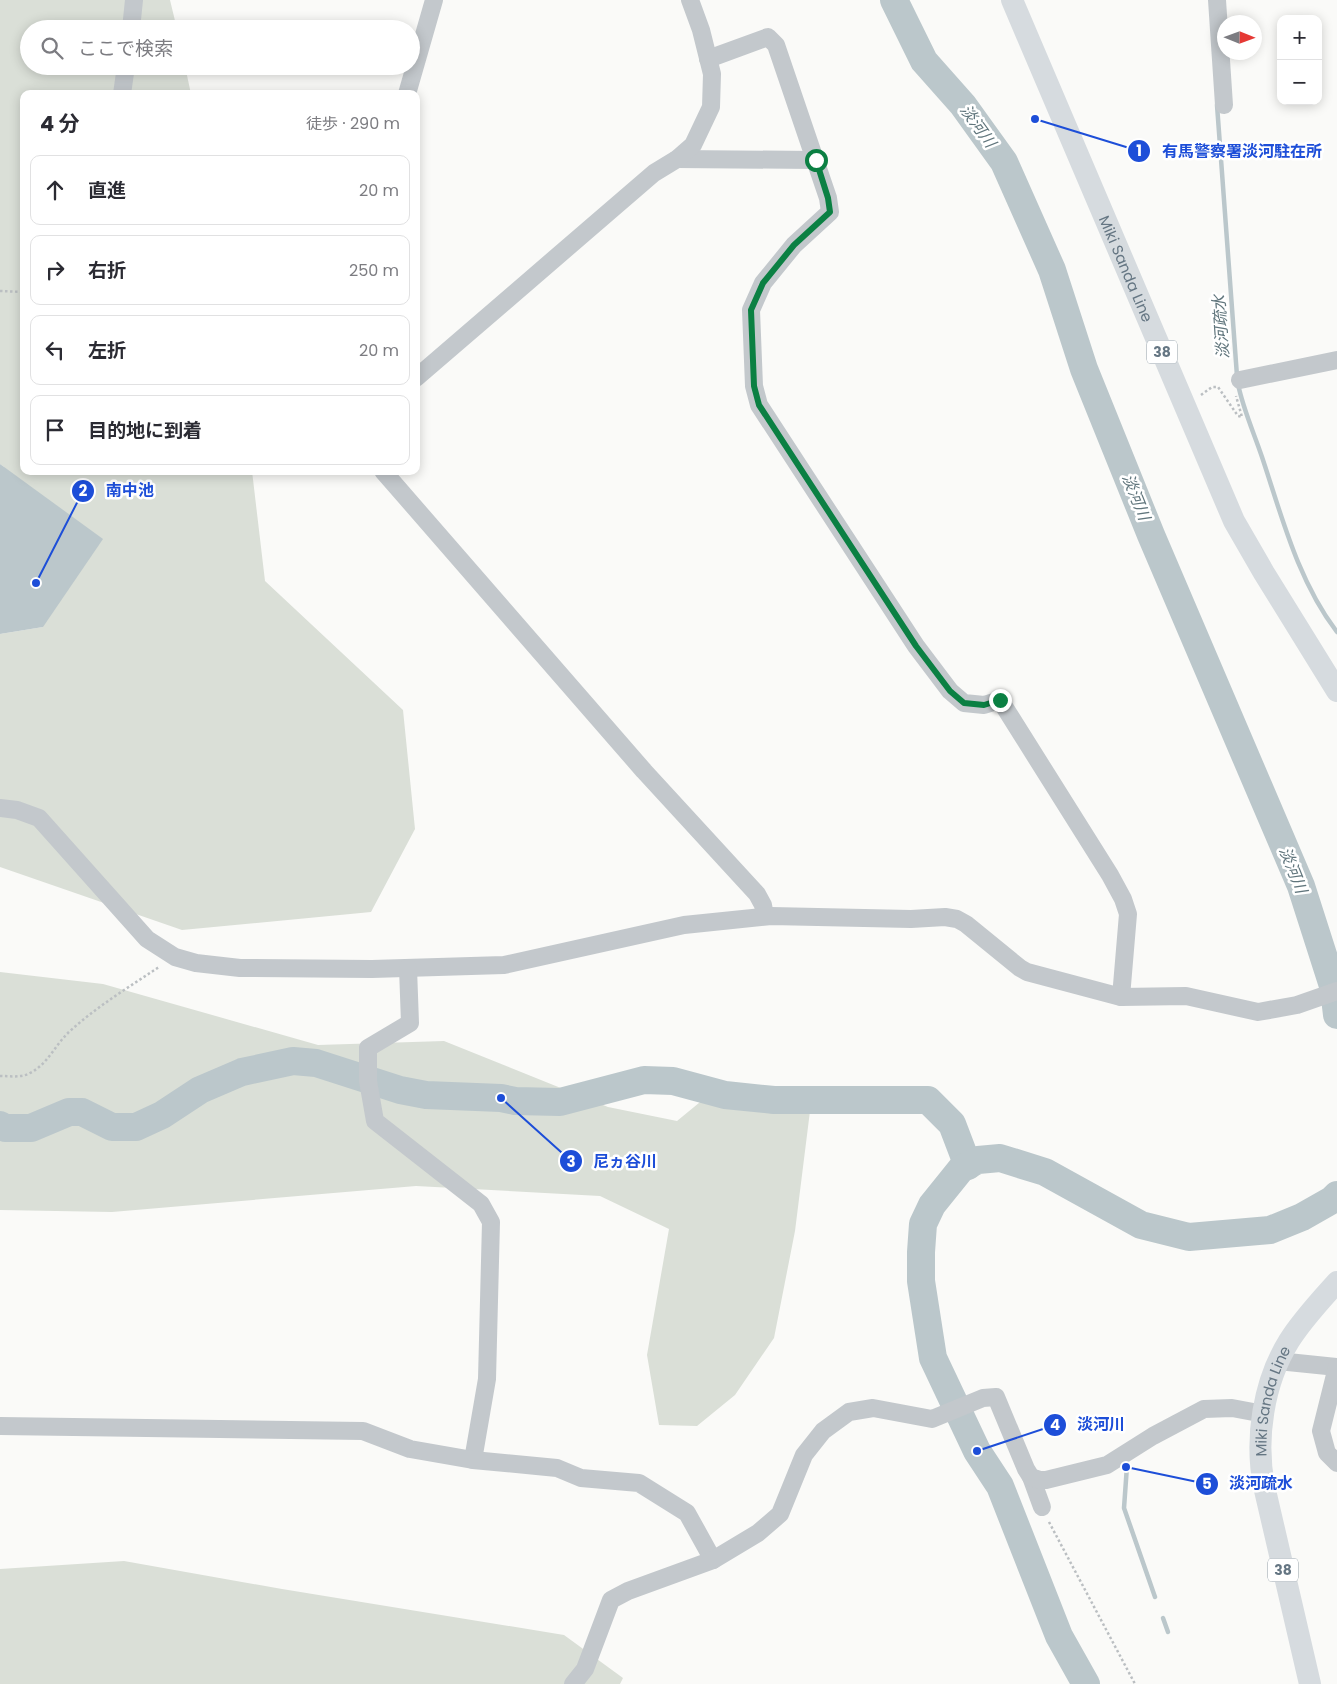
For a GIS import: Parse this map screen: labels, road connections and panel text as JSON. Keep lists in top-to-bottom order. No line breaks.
{"streets":{"main road":["Miki Sanda Line","38"]},"water":["淡河川","淡河疏水"],"places":["有馬警察署淡河駐在所","南中池","尼ヵ谷川","淡河川","淡河疏水"],"north":"right","page":{"map_buttons":["+","−"],"search":"ここで検索","heading":["4 分","徒歩 · 290 m"],"list":[["直進","20 m"],["右折","250 m"],["左折","20 m"],"目的地に到着"]}}
